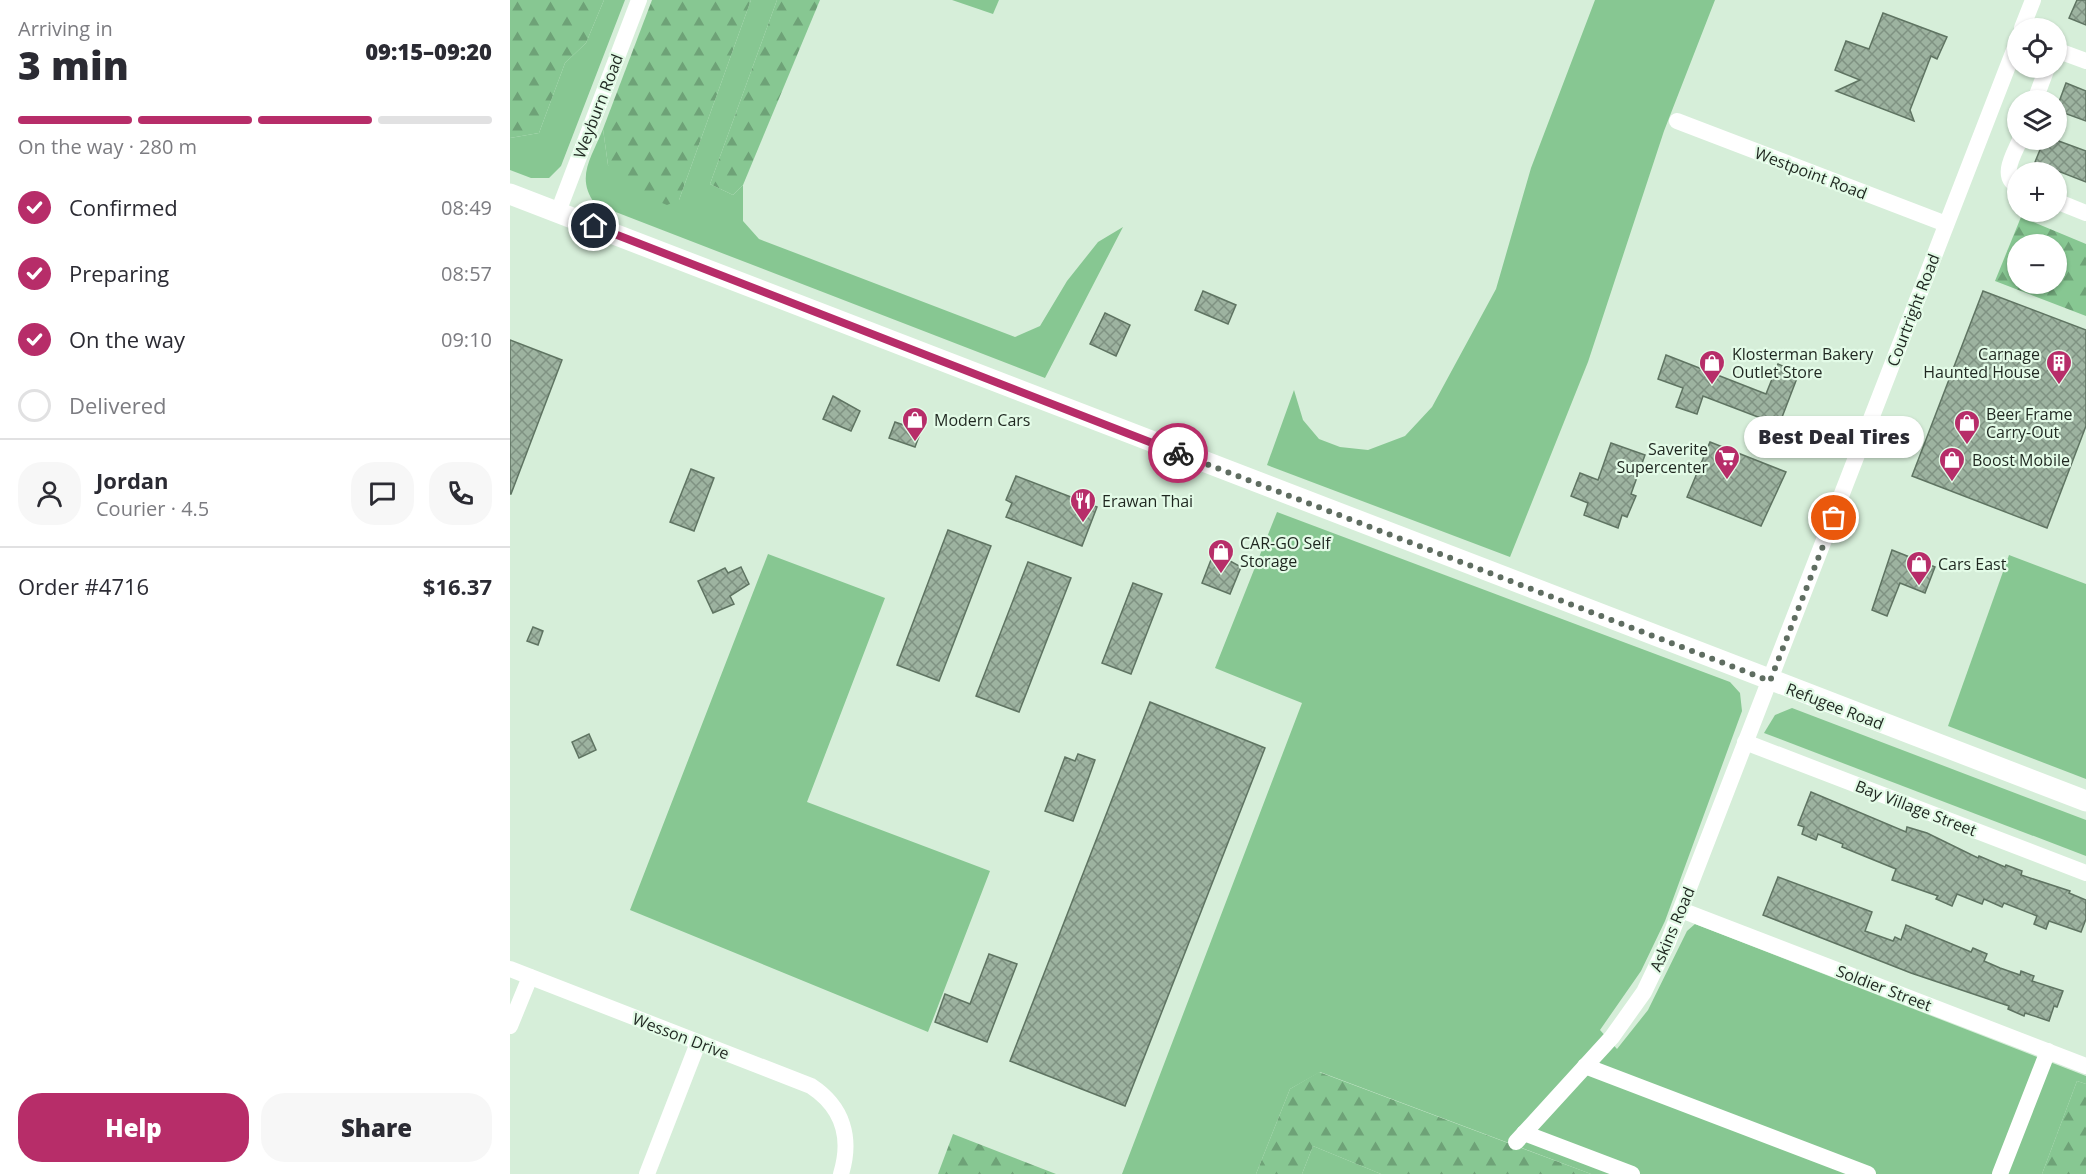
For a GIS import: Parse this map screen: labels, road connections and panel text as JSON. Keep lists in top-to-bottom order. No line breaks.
{"streets":{"main road":["Refugee Road"],"street":["Weyburn Road","Westpoint Road","Courtright Road","Bay Village Street","Askins Road","Soldier Street","Wesson Drive"]},"crossings":[["Weyburn Road","Refugee Road"],["Westpoint Road","Courtright Road"],["Courtright Road","Refugee Road"],["Courtright Road","Askins Road"],["Refugee Road","Askins Road"],["Bay Village Street","Askins Road"],["Askins Road","Soldier Street"]],"places":{"shop":["Klosterman Bakery Outlet Store","Modern Cars","Beer Frame Carry-Out","Boost Mobile","CAR-GO Self Storage","Cars East"],"building":["Carnage Haunted House"],"supermarket":["Saverite Supercenter"],"other":["Best Deal Tires"],"restaurant":["Erawan Thai"]},"page":{"heading":["3 min","Arriving in","09:15–09:20"],"panel":["Jordan","Courier · 4.5","Order #4716","$16.37"],"map_buttons":["+","−"],"bar":"On the way · 280 m","list":[["Confirmed","08:49"],["Preparing","08:57"],["On the way","09:10"],"Delivered"],"bubble":"Best Deal Tires","buttons":["Help","Share"]}}
